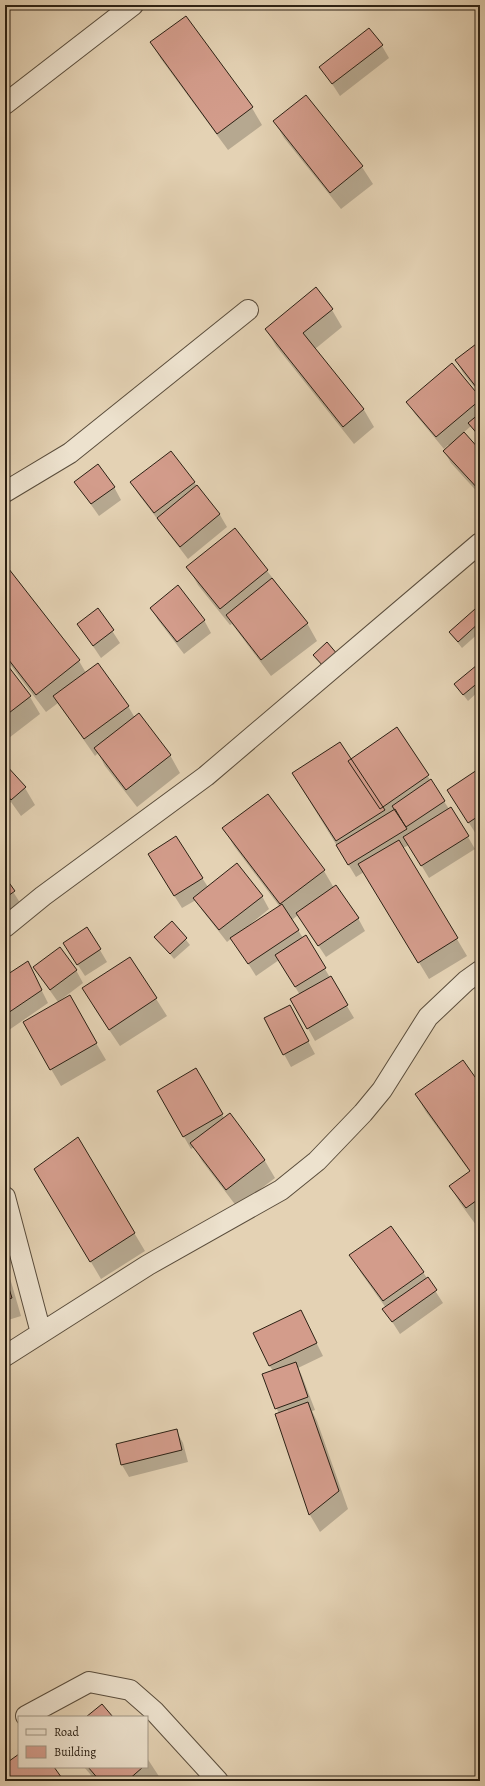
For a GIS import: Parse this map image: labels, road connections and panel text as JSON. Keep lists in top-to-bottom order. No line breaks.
{"legend":["Road","Building"]}
